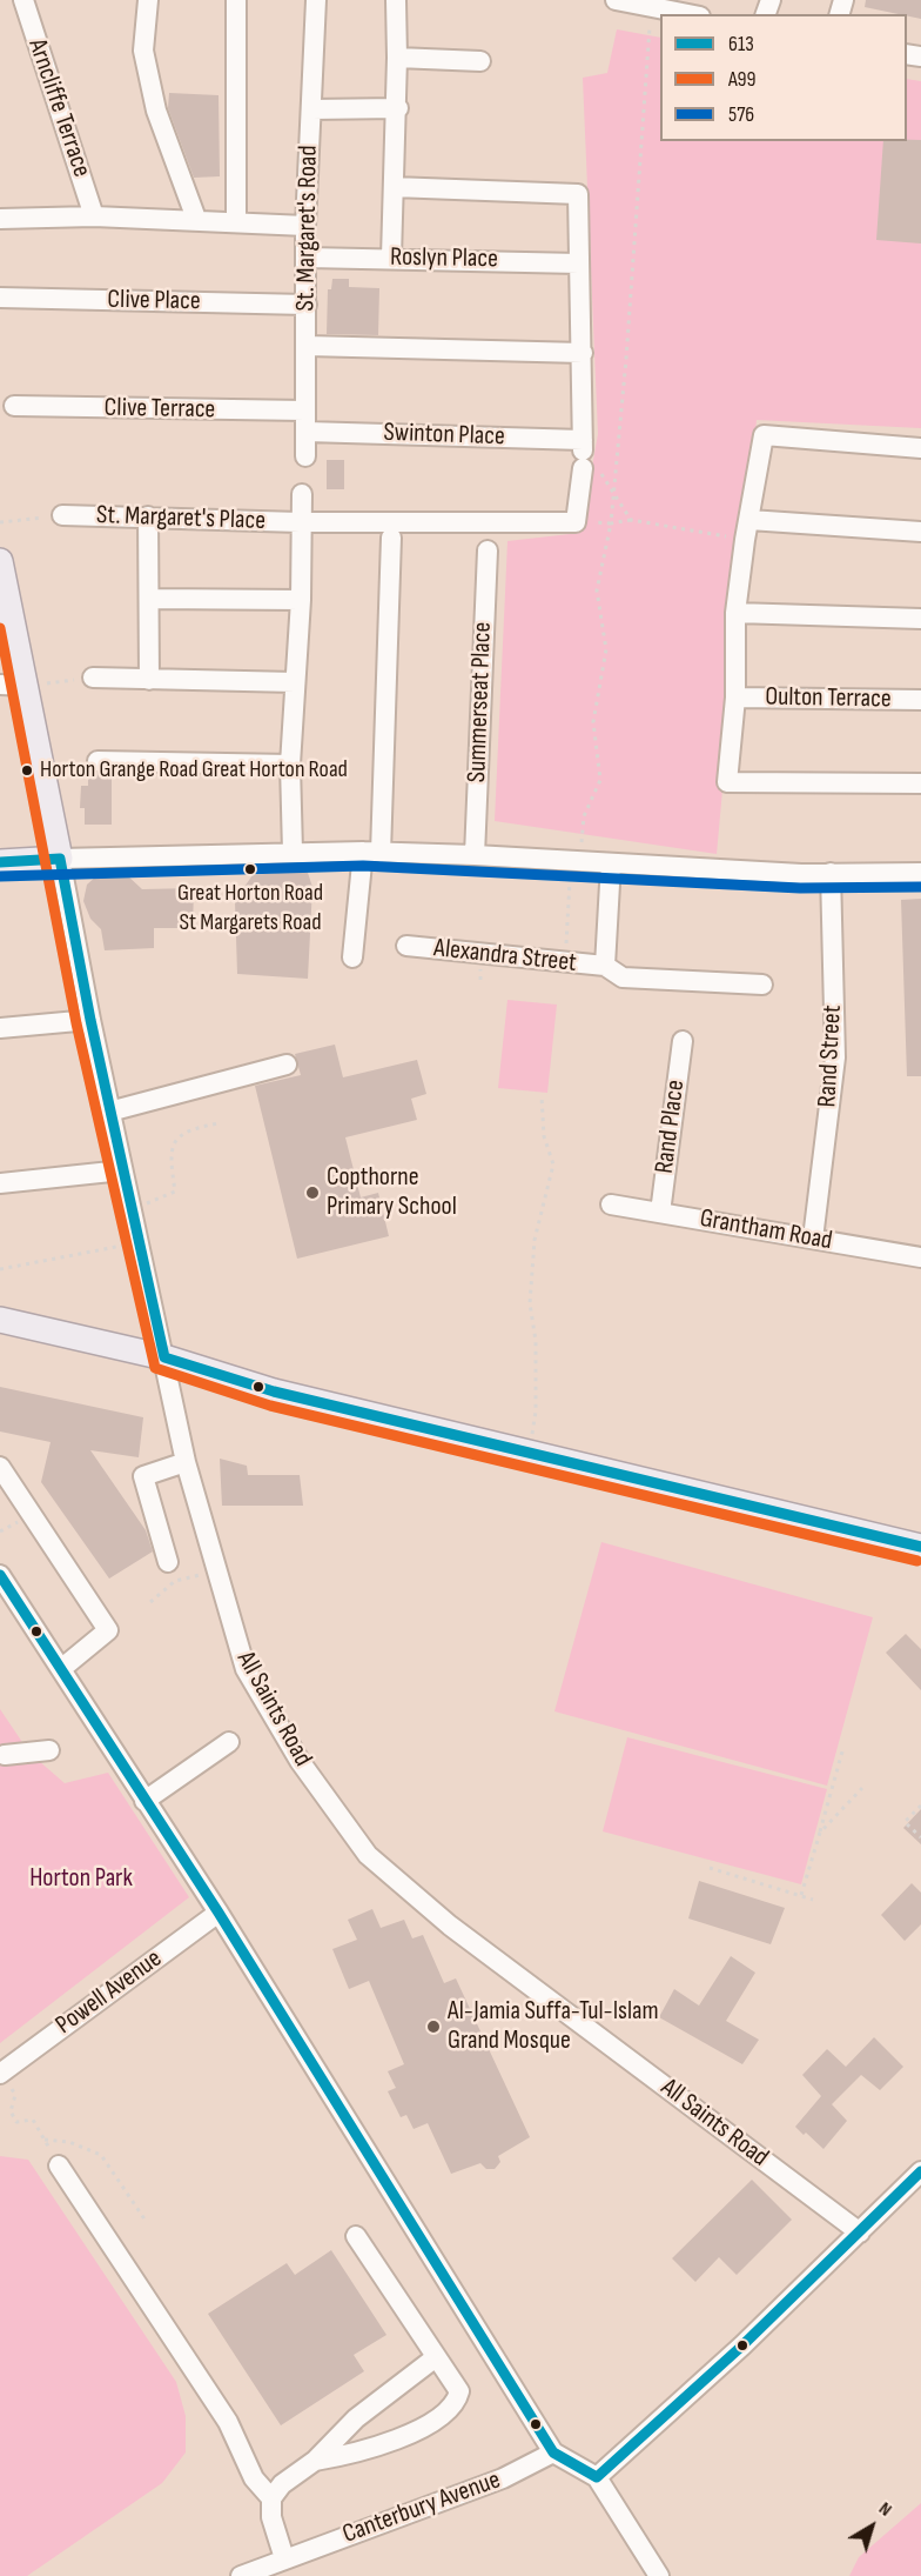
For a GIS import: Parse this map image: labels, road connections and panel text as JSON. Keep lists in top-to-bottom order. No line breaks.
{"streets":{"street":["Arncliffe Terrace","St. Margaret's Road","Roslyn Place","Clive Place","Clive Terrace","Swinton Place","St. Margaret's Place","Oulton Terrace","Summerseat Place","Alexandra Street","Rand Street","Rand Place","Grantham Road","All Saints Road","Powell Avenue","Canterbury Avenue"]},"crossings":[["St. Margaret's Road","Roslyn Place"],["St. Margaret's Road","Clive Place"],["St. Margaret's Road","Clive Terrace"],["St. Margaret's Road","Swinton Place"],["Rand Street","Grantham Road"],["Rand Place","Grantham Road"]],"parks":["Horton Park"],"places":["Horton Grange Road Great Horton Road","Great Horton Road St Margarets Road","Copthorne Primary School","Al-Jamia Suffa-Tul-Islam Grand Mosque"],"lines":["transit line A99","transit line 613","transit line 576"],"legend":["613","A99","576"],"north":"top right"}
